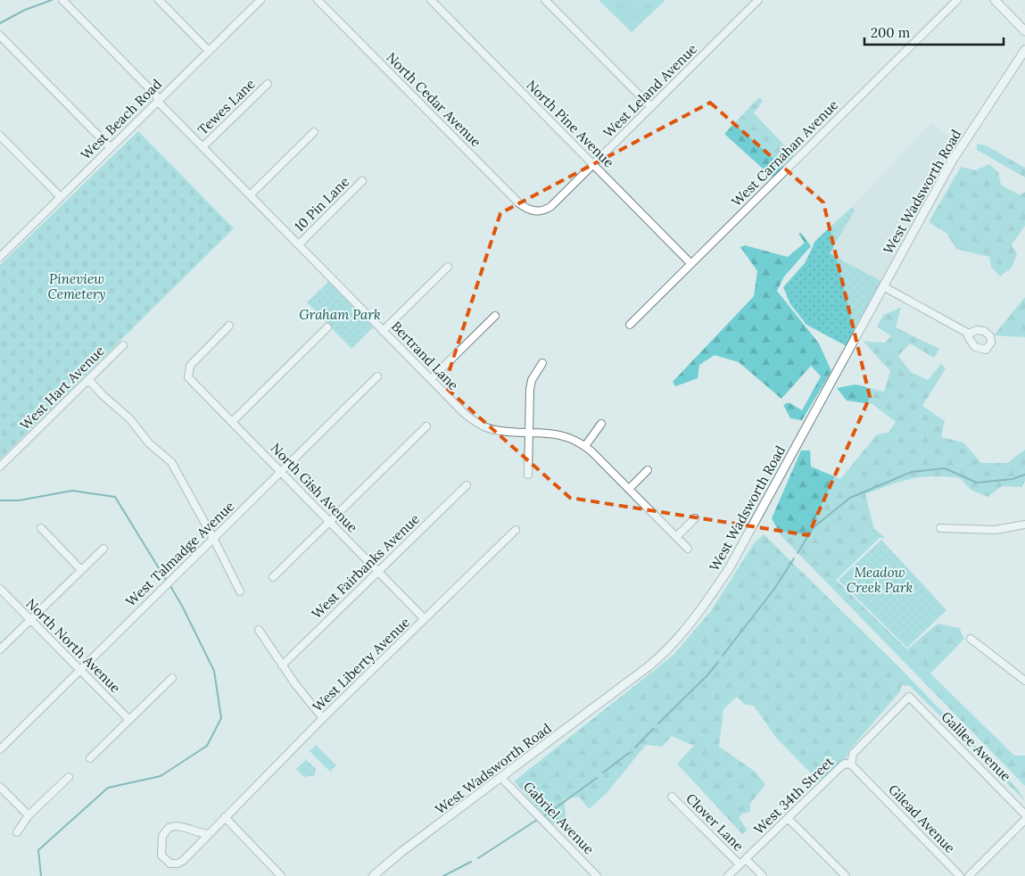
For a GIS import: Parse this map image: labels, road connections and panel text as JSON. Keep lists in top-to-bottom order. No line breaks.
{"streets":{"main road":["West Wadsworth Road"],"street":["West Leland Avenue","North Cedar Avenue","Tewes Lane","West Beach Road","North Pine Avenue","West Carnahan Avenue","10 Pin Lane","Bertrand Lane","West Hart Avenue","North Gish Avenue","West Talmadge Avenue","West Fairbanks Avenue","North North Avenue","West Liberty Avenue","Galilee Avenue","West 34th Street","Gabriel Avenue","Gilead Avenue","Clover Lane"]},"crossings":[["West Leland Avenue","North Cedar Avenue"],["West Leland Avenue","North Pine Avenue"],["Tewes Lane","Bertrand Lane"],["West Beach Road","Bertrand Lane"],["North Pine Avenue","West Carnahan Avenue"],["West Wadsworth Road","Gabriel Avenue"],["10 Pin Lane","Bertrand Lane"],["North Gish Avenue","West Talmadge Avenue"],["North Gish Avenue","West Fairbanks Avenue"],["North Gish Avenue","West Liberty Avenue"],["West Talmadge Avenue","North North Avenue"],["Galilee Avenue","West 34th Street"],["West 34th Street","Gilead Avenue"],["West 34th Street","Clover Lane"]],"parks":["Pineview Cemetery","Graham Park","Meadow Creek Park"],"scale_bar":"200 m"}
